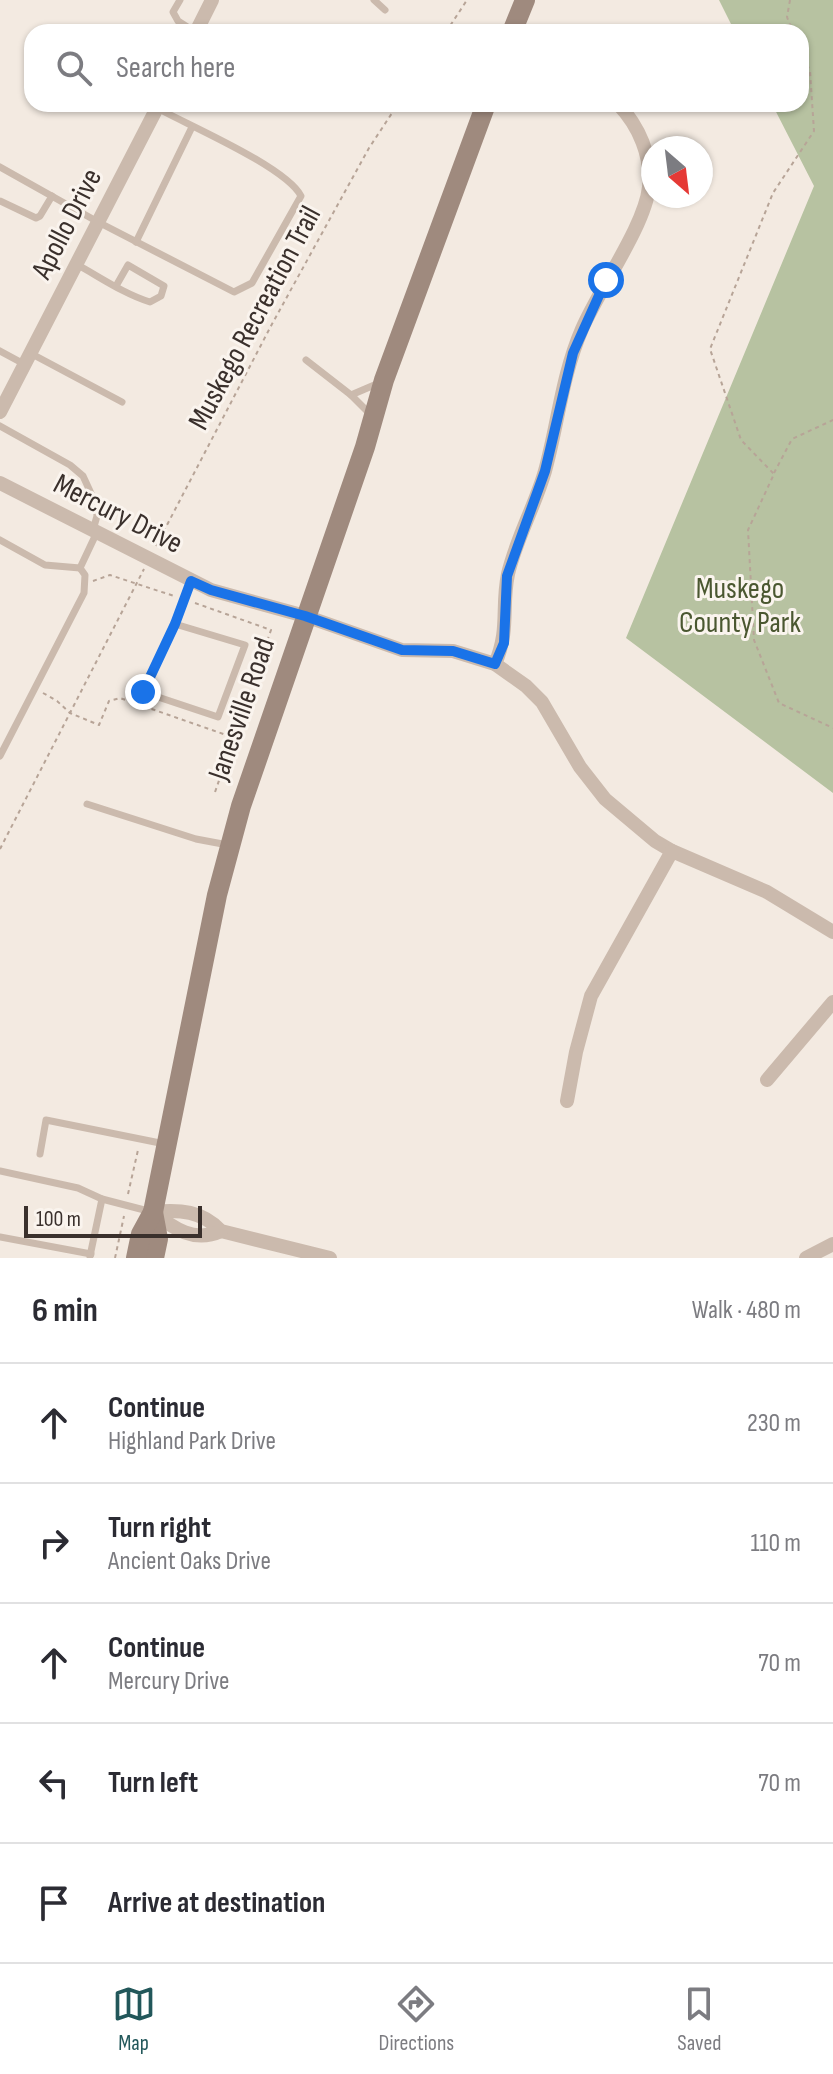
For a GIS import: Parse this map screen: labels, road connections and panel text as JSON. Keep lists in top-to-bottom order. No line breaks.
{"streets":{"main road":["Janesville Road"],"street":["Apollo Drive","Mercury Drive"],"path":["Muskego Recreation Trail"]},"crossings":[["Mercury Drive","Janesville Road"]],"parks":["Muskego County Park"],"scale_bar":"100 m","north":"bottom right","page":{"search":"Search here","scale":"100 m","heading":["6 min","Walk · 480 m"],"list":[["Continue","Highland Park Drive","230 m"],["Turn right","Ancient Oaks Drive","110 m"],["Continue","Mercury Drive","70 m"],["Turn left","70 m"],"Arrive at destination"],"nav":["Map","Directions","Saved"]}}
